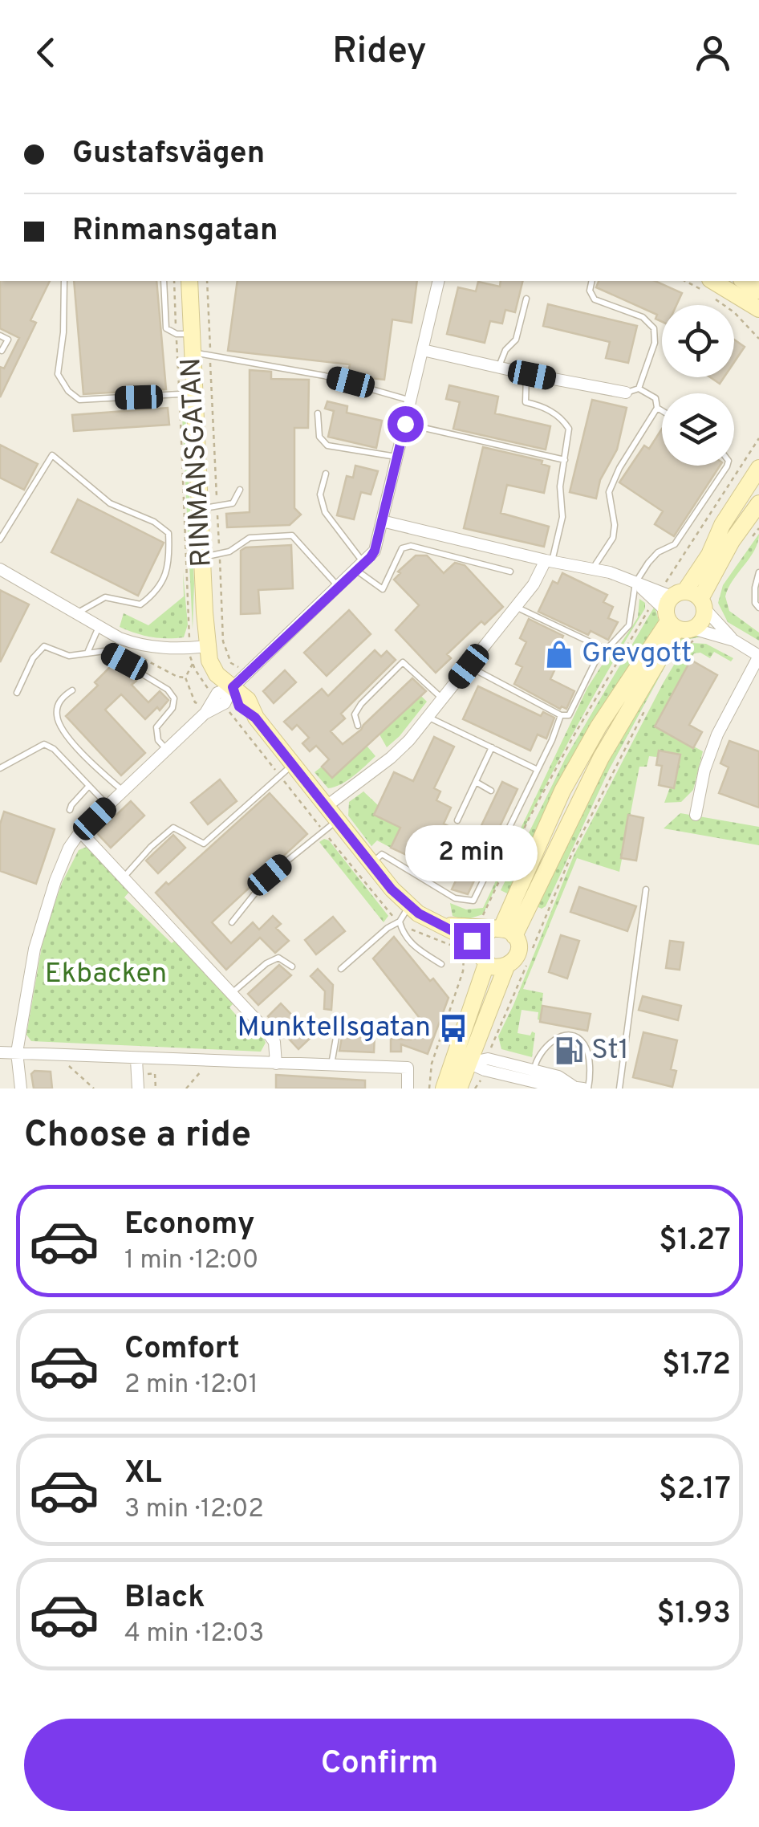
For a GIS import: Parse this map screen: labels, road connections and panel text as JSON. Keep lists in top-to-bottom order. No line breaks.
{"streets":{"main road":["RINMANSGATAN"]},"parks":["Ekbacken"],"places":{"shop":["Grevgott"],"bus stop":["Munktellsgatan"],"fuel station":["St1"]},"page":{"header":"Ridey","banner":["Gustafsvägen","Rinmansgatan"],"bubble":"2 min","heading":"Choose a ride","list":[{"name":"Economy","note":"1 min · 12:00","value":"$1.27"},{"name":"Comfort","note":"2 min · 12:01","value":"$1.72"},{"name":"XL","note":"3 min · 12:02","value":"$2.17"},{"name":"Black","note":"4 min · 12:03","value":"$1.93"}],"buttons":"Confirm"}}
